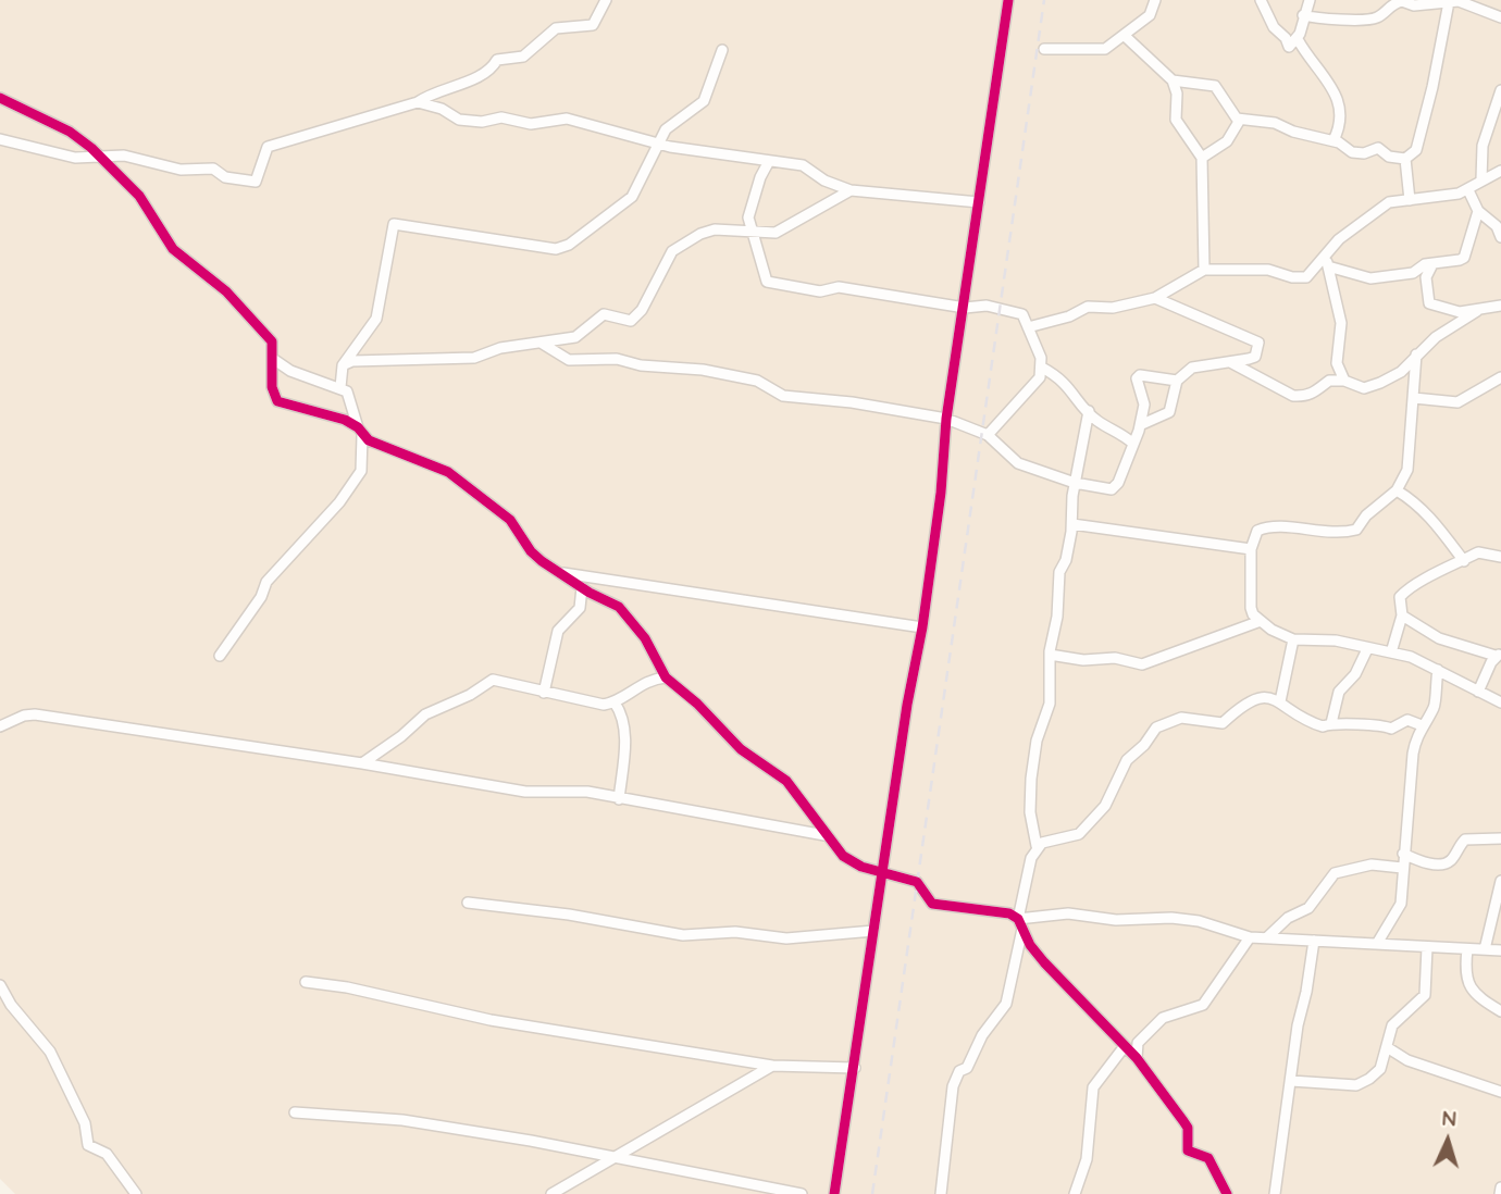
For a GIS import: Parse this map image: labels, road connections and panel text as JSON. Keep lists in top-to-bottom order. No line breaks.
{"north":"top"}
